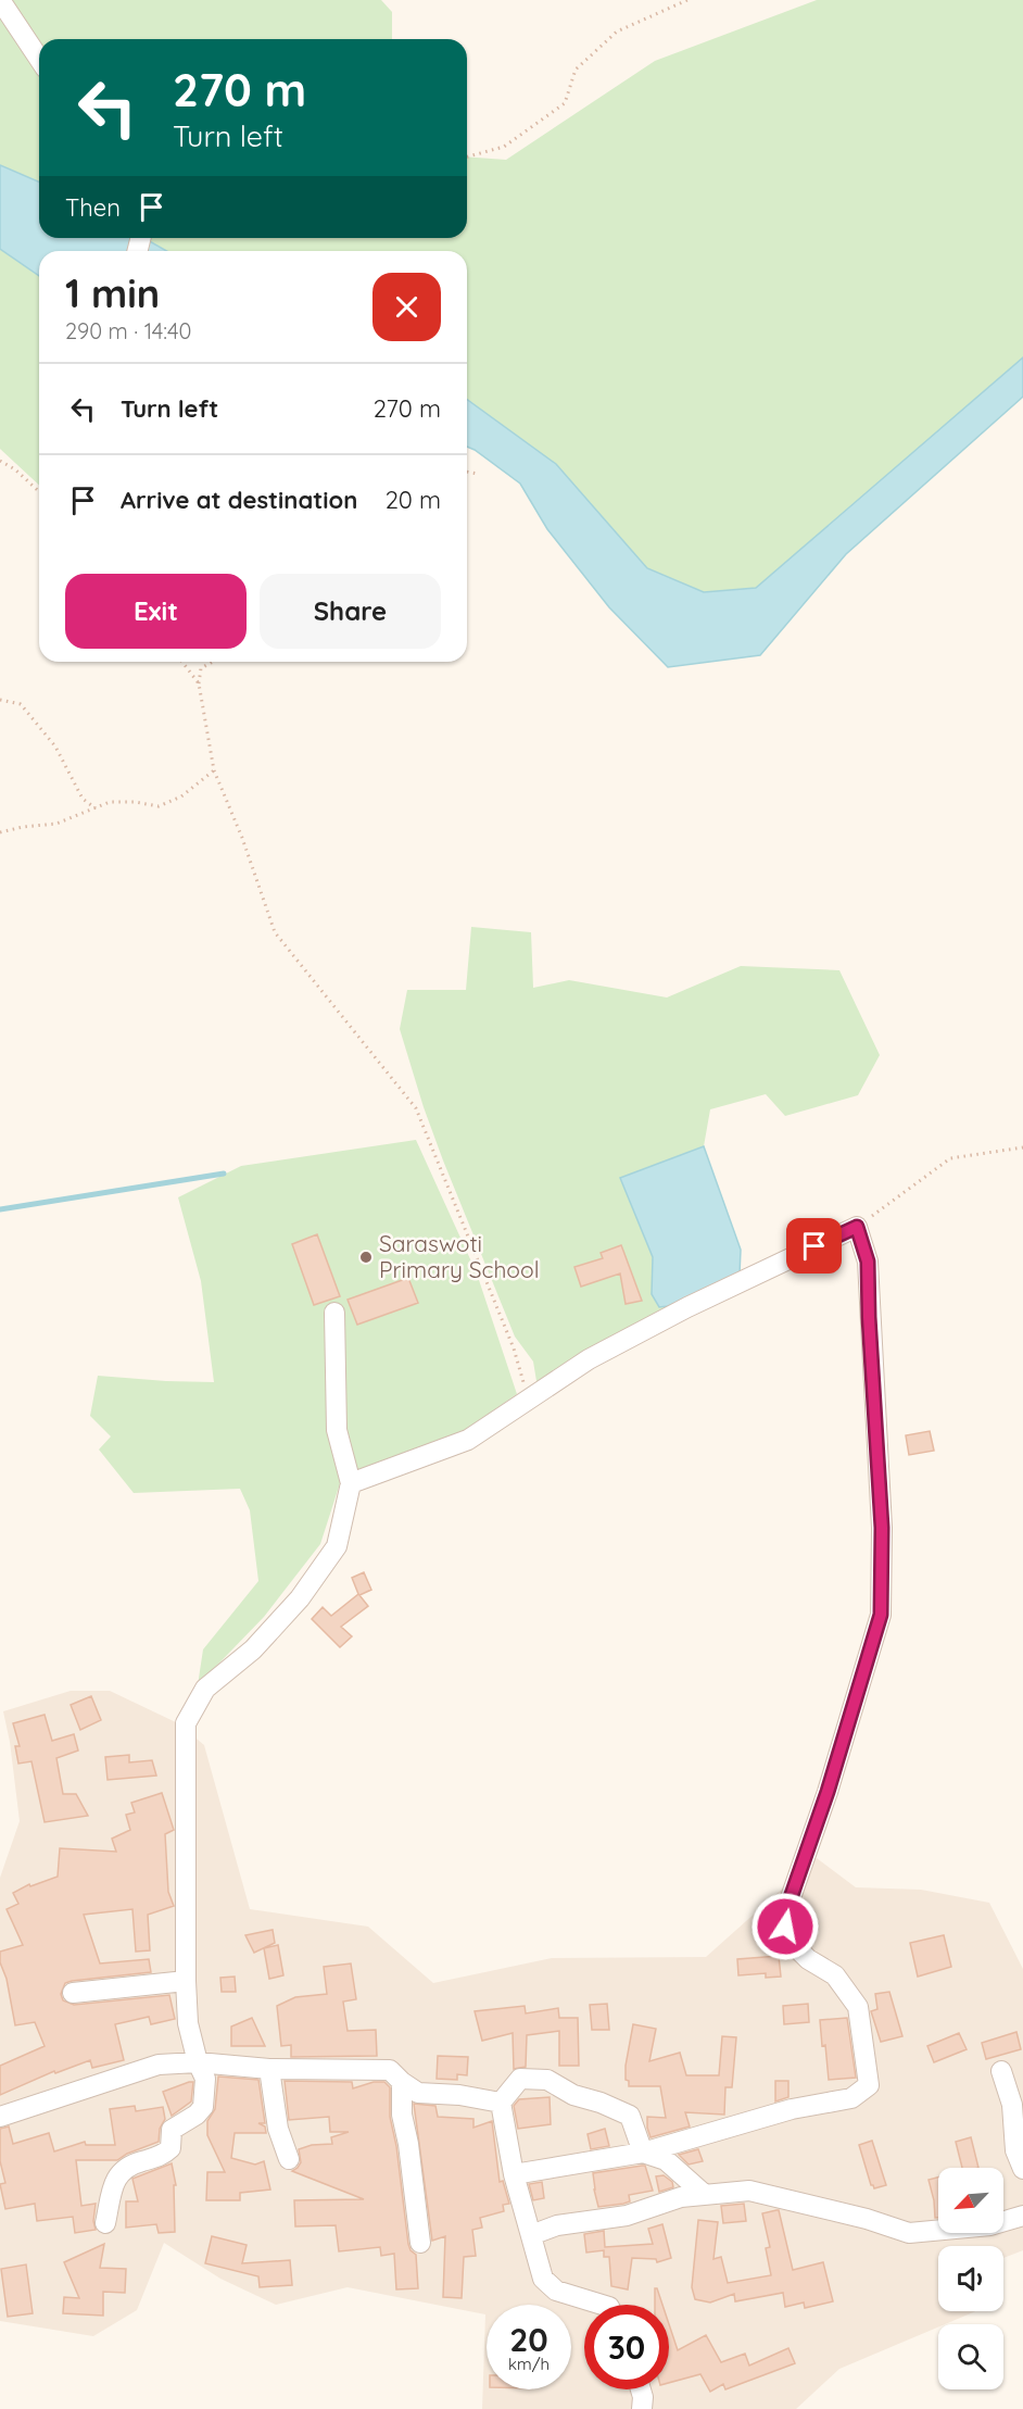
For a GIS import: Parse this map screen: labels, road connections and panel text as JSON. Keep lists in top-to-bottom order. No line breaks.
{"places":["Saraswoti Primary School"],"north":"bottom left","page":{"turn":["270 m","Turn left"],"then":"Then","heading":["1 min","290 m · 14:40"],"list":[{"name":"Turn left","value":"270 m"},{"name":"Arrive at destination","value":"20 m"}],"buttons":["Exit","Share"],"speed":"20 km/h","limit":"30"}}
